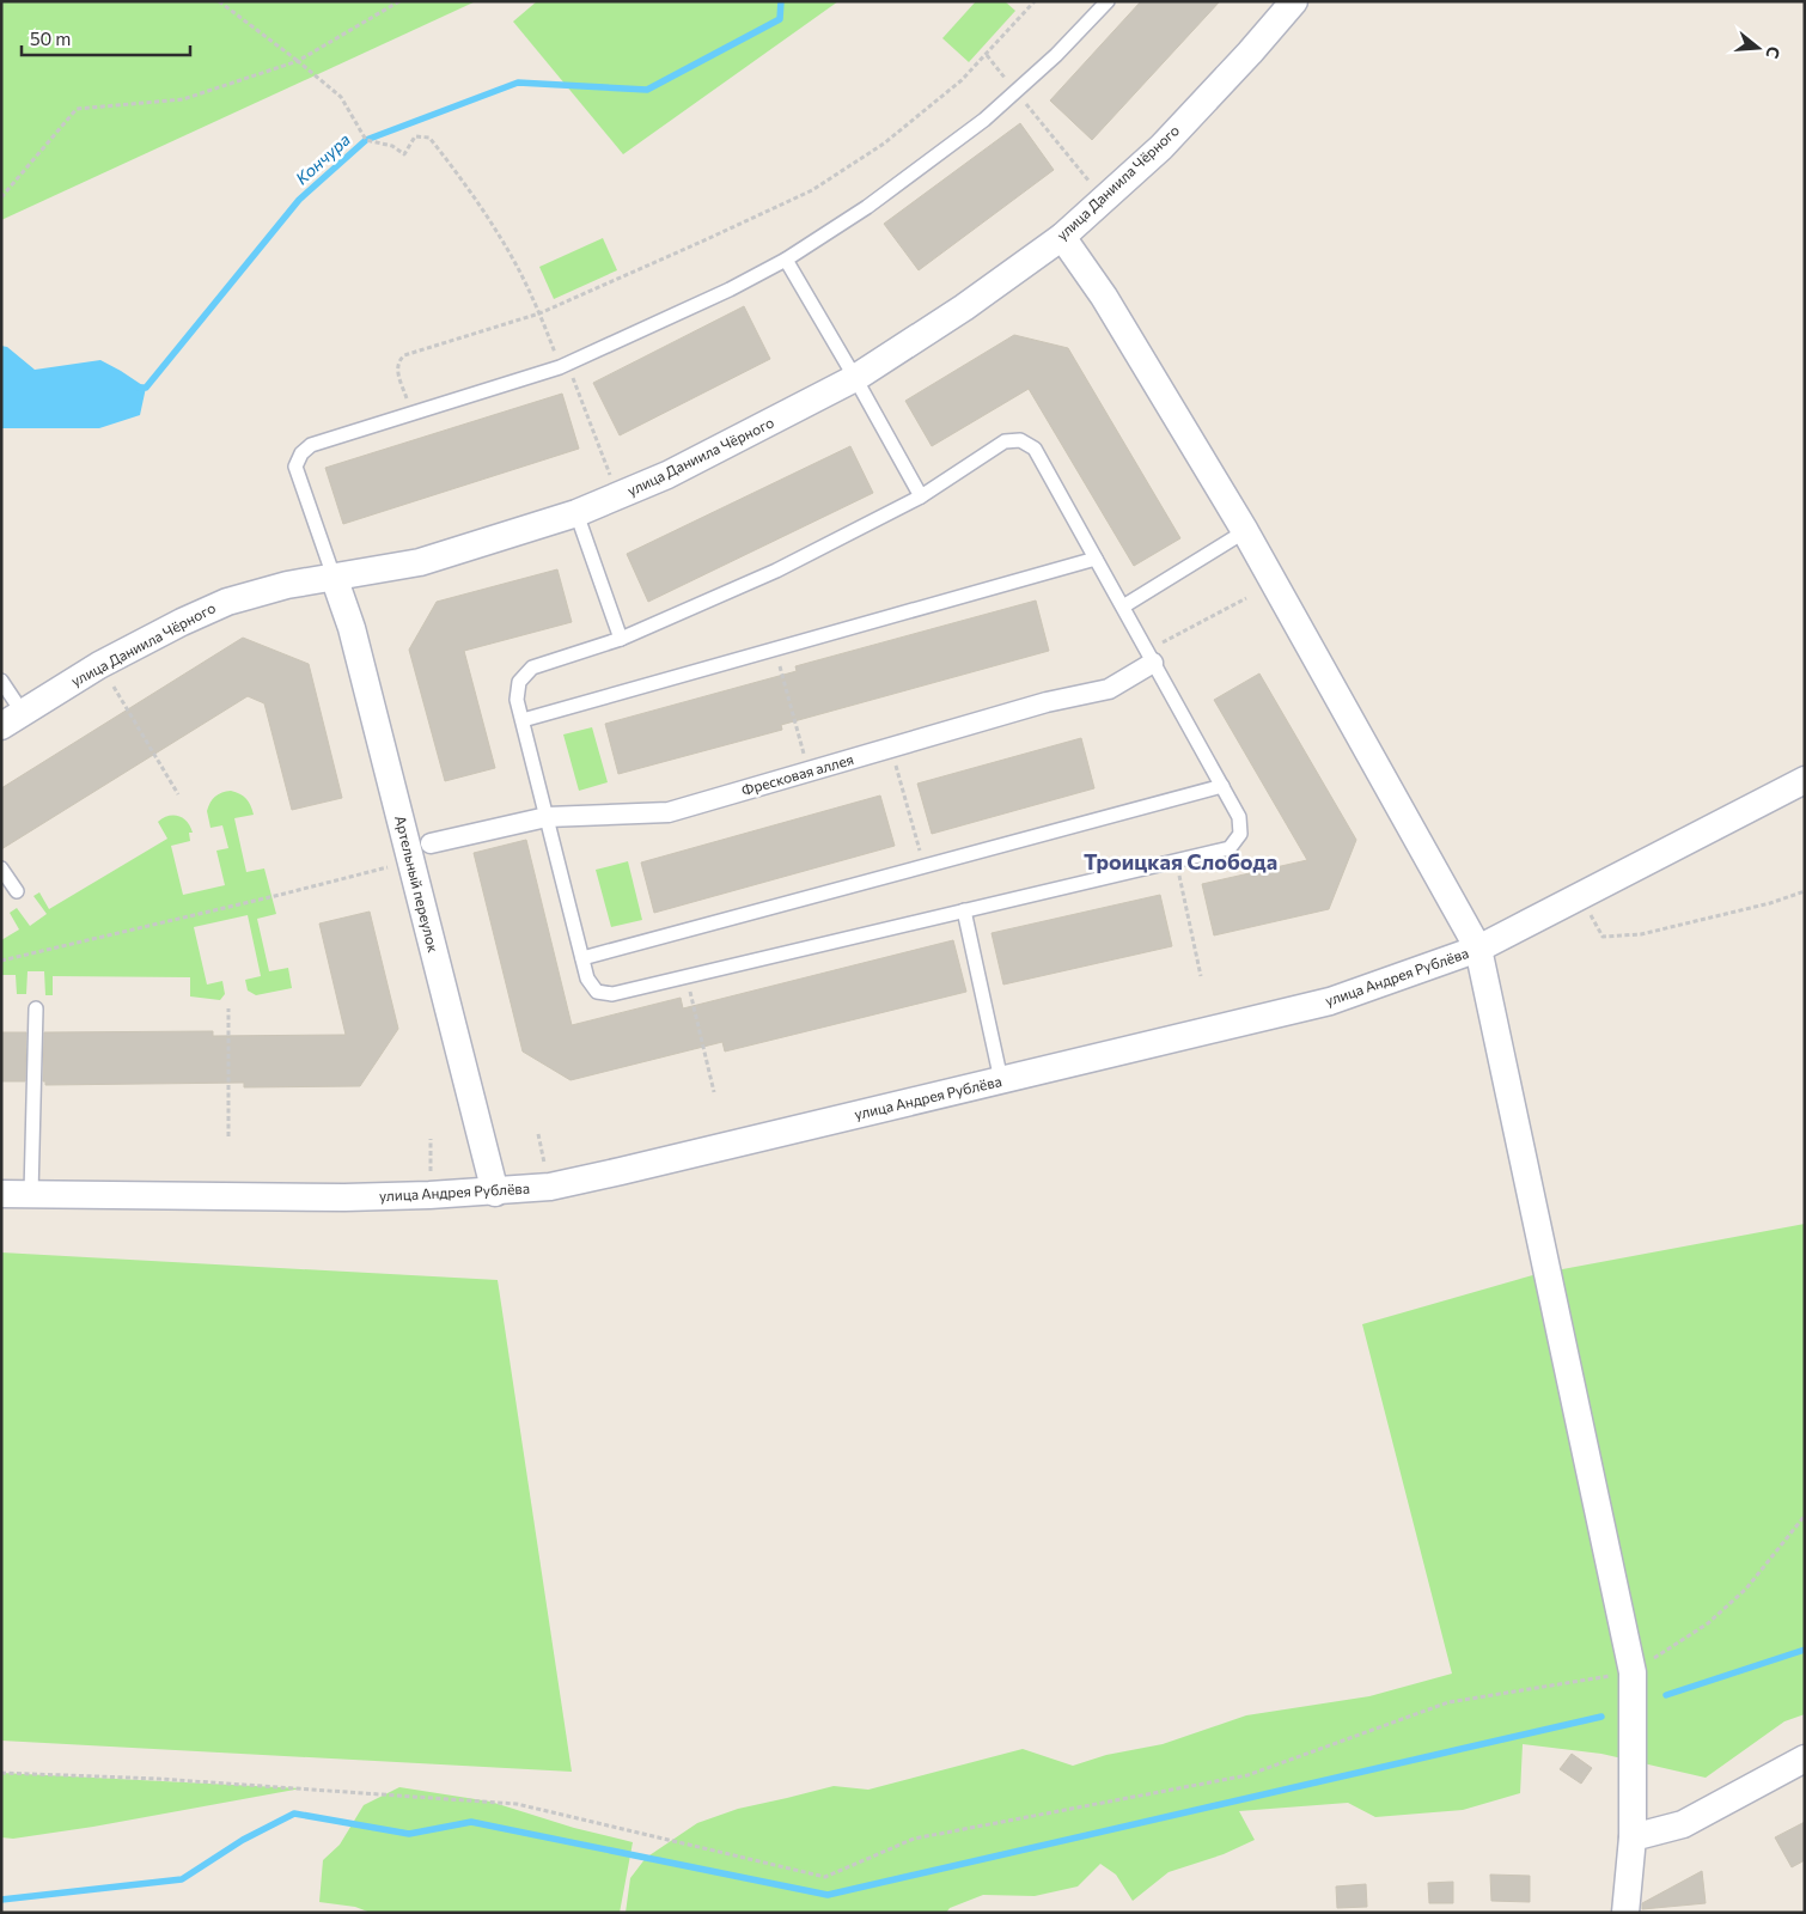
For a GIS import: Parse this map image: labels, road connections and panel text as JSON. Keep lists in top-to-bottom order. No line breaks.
{"streets":{"street":["улица Даниила Чёрного","Фресковая аллея","Артельный переулок","улица Андрея Рублёва"]},"crossings":[["улица Даниила Чёрного","Артельный переулок"],["Артельный переулок","улица Андрея Рублёва"]],"districts":["Троицкая Слобода"],"water":["Кончура"],"scale_bar":"50 m","north":"right"}
